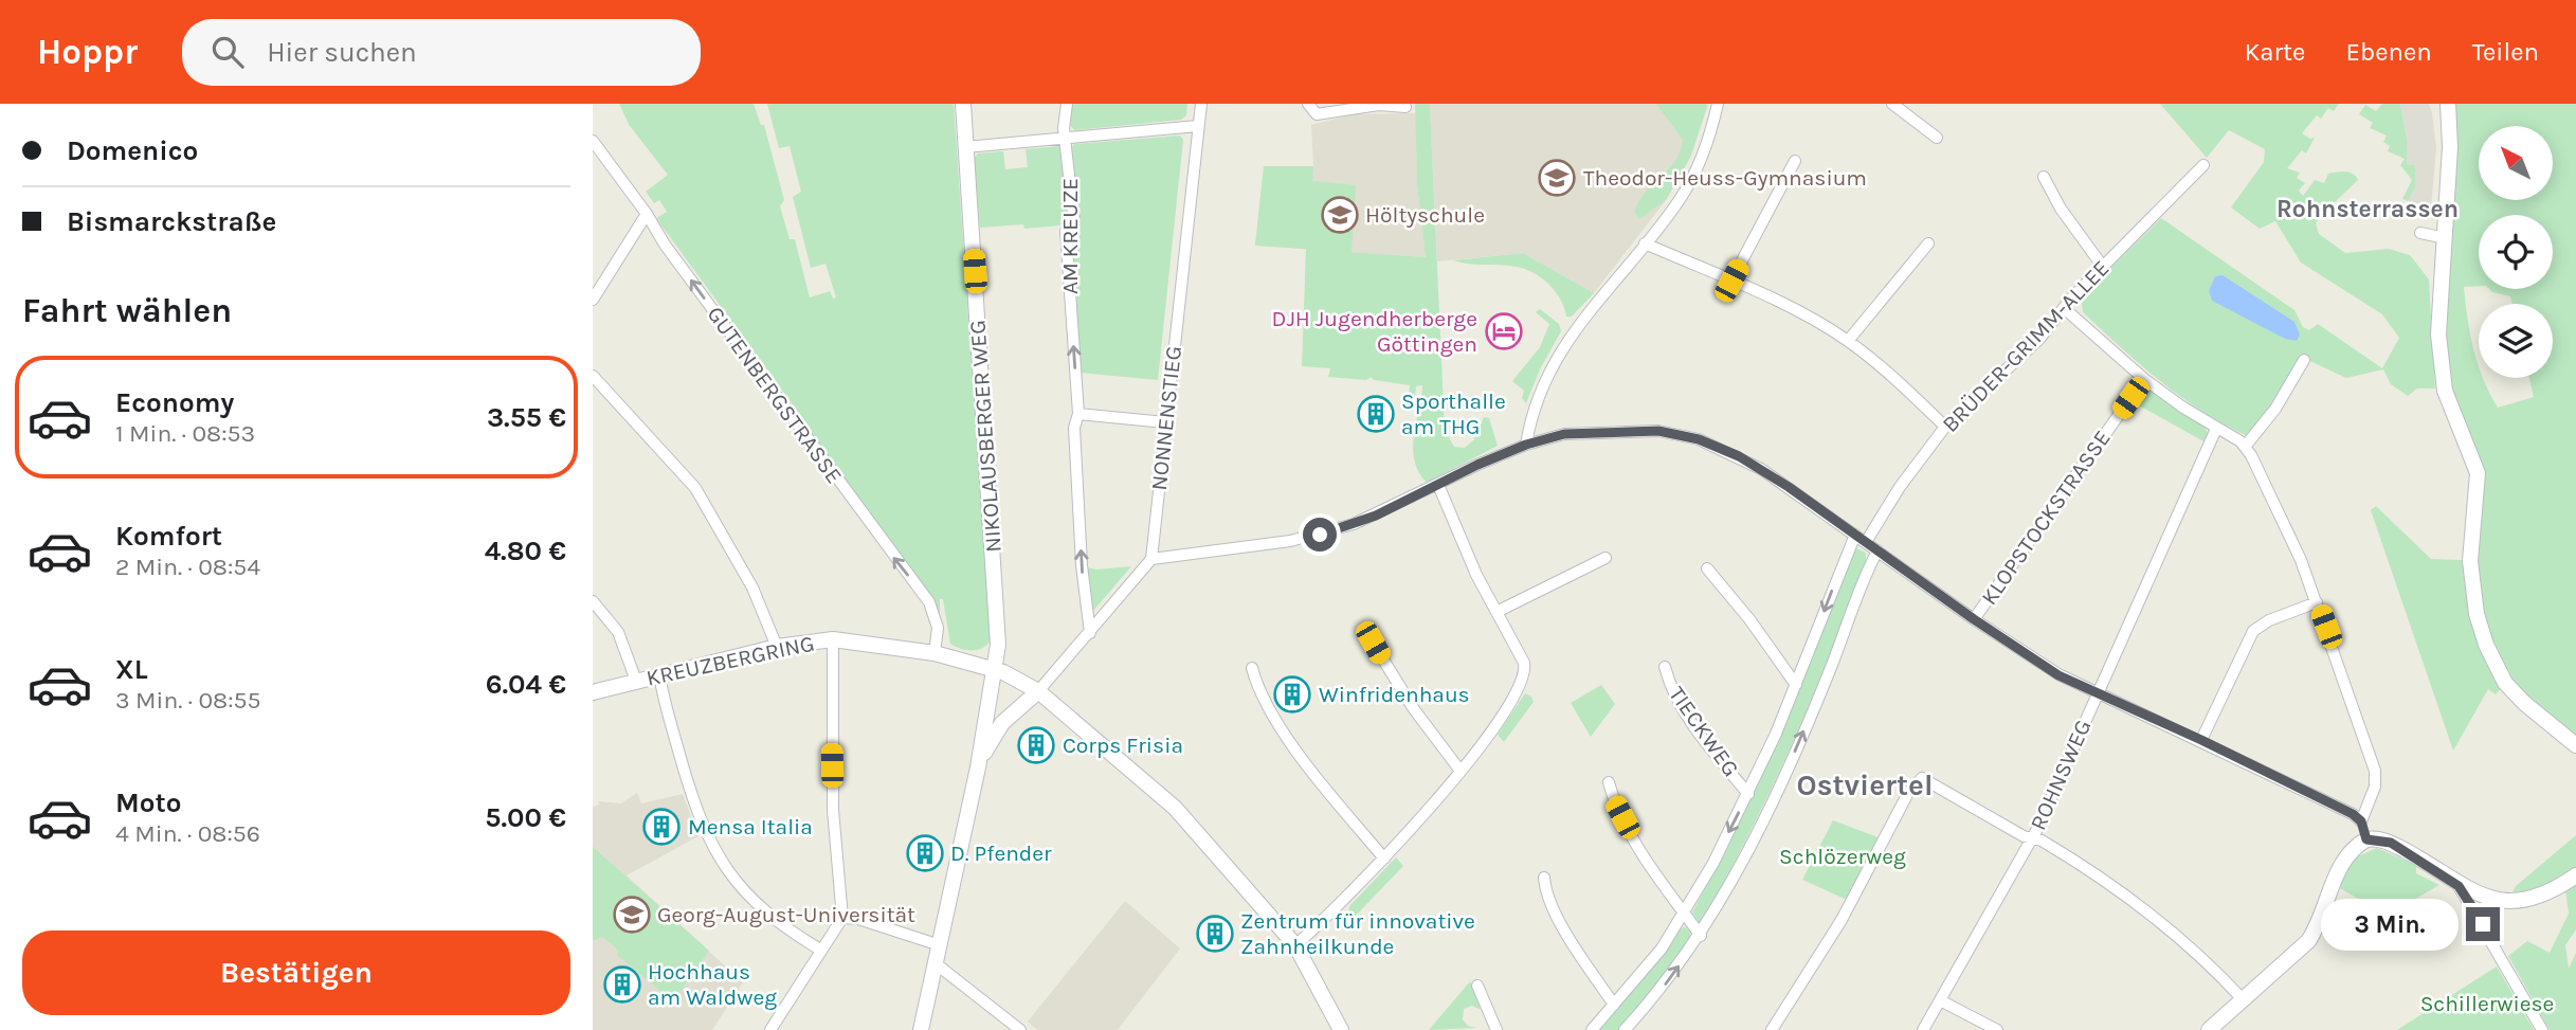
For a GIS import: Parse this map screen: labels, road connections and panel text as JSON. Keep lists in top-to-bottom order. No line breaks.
{"streets":{"street":["AM KREUZE","BRÜDER-GRIMM-ALLEE","GUTENBERGSTRASSE","NONNENSTIEG","NIKOLAUSBERGER WEG","KLOPSTOCKSTRASSE","KREUZBERGRING","TIECKWEG","ROHNSWEG"]},"crossings":[["BRÜDER-GRIMM-ALLEE","TIECKWEG"],["GUTENBERGSTRASSE","KREUZBERGRING"],["NIKOLAUSBERGER WEG","KREUZBERGRING"]],"one_way":["AM KREUZE","GUTENBERGSTRASSE"],"districts":["Rohnsterrassen","Ostviertel"],"parks":["Schlözerweg","Schillerwiese"],"places":{"school or university":["Theodor-Heuss-Gymnasium","Höltyschule","Georg-August-Universität"],"hotel":["DJH Jugendherberge Göttingen"],"building":["Sporthalle am THG","Winfridenhaus","Corps Frisia","Mensa Italia","D. Pfender","Zentrum für innovative Zahnheilkunde","Hochhaus am Waldweg"]},"north":"top left","page":{"header":"Hoppr","search":"Hier suchen","nav":["Karte","Ebenen","Teilen"],"banner":["Domenico","Bismarckstraße"],"heading":"Fahrt wählen","list":[{"name":"Economy","note":"1 Min. · 08:53","value":"3.55 €"},{"name":"Komfort","note":"2 Min. · 08:54","value":"4.80 €"},{"name":"XL","note":"3 Min. · 08:55","value":"6.04 €"},{"name":"Moto","note":"4 Min. · 08:56","value":"5.00 €"}],"bubble":"3 Min.","buttons":"Bestätigen"}}
